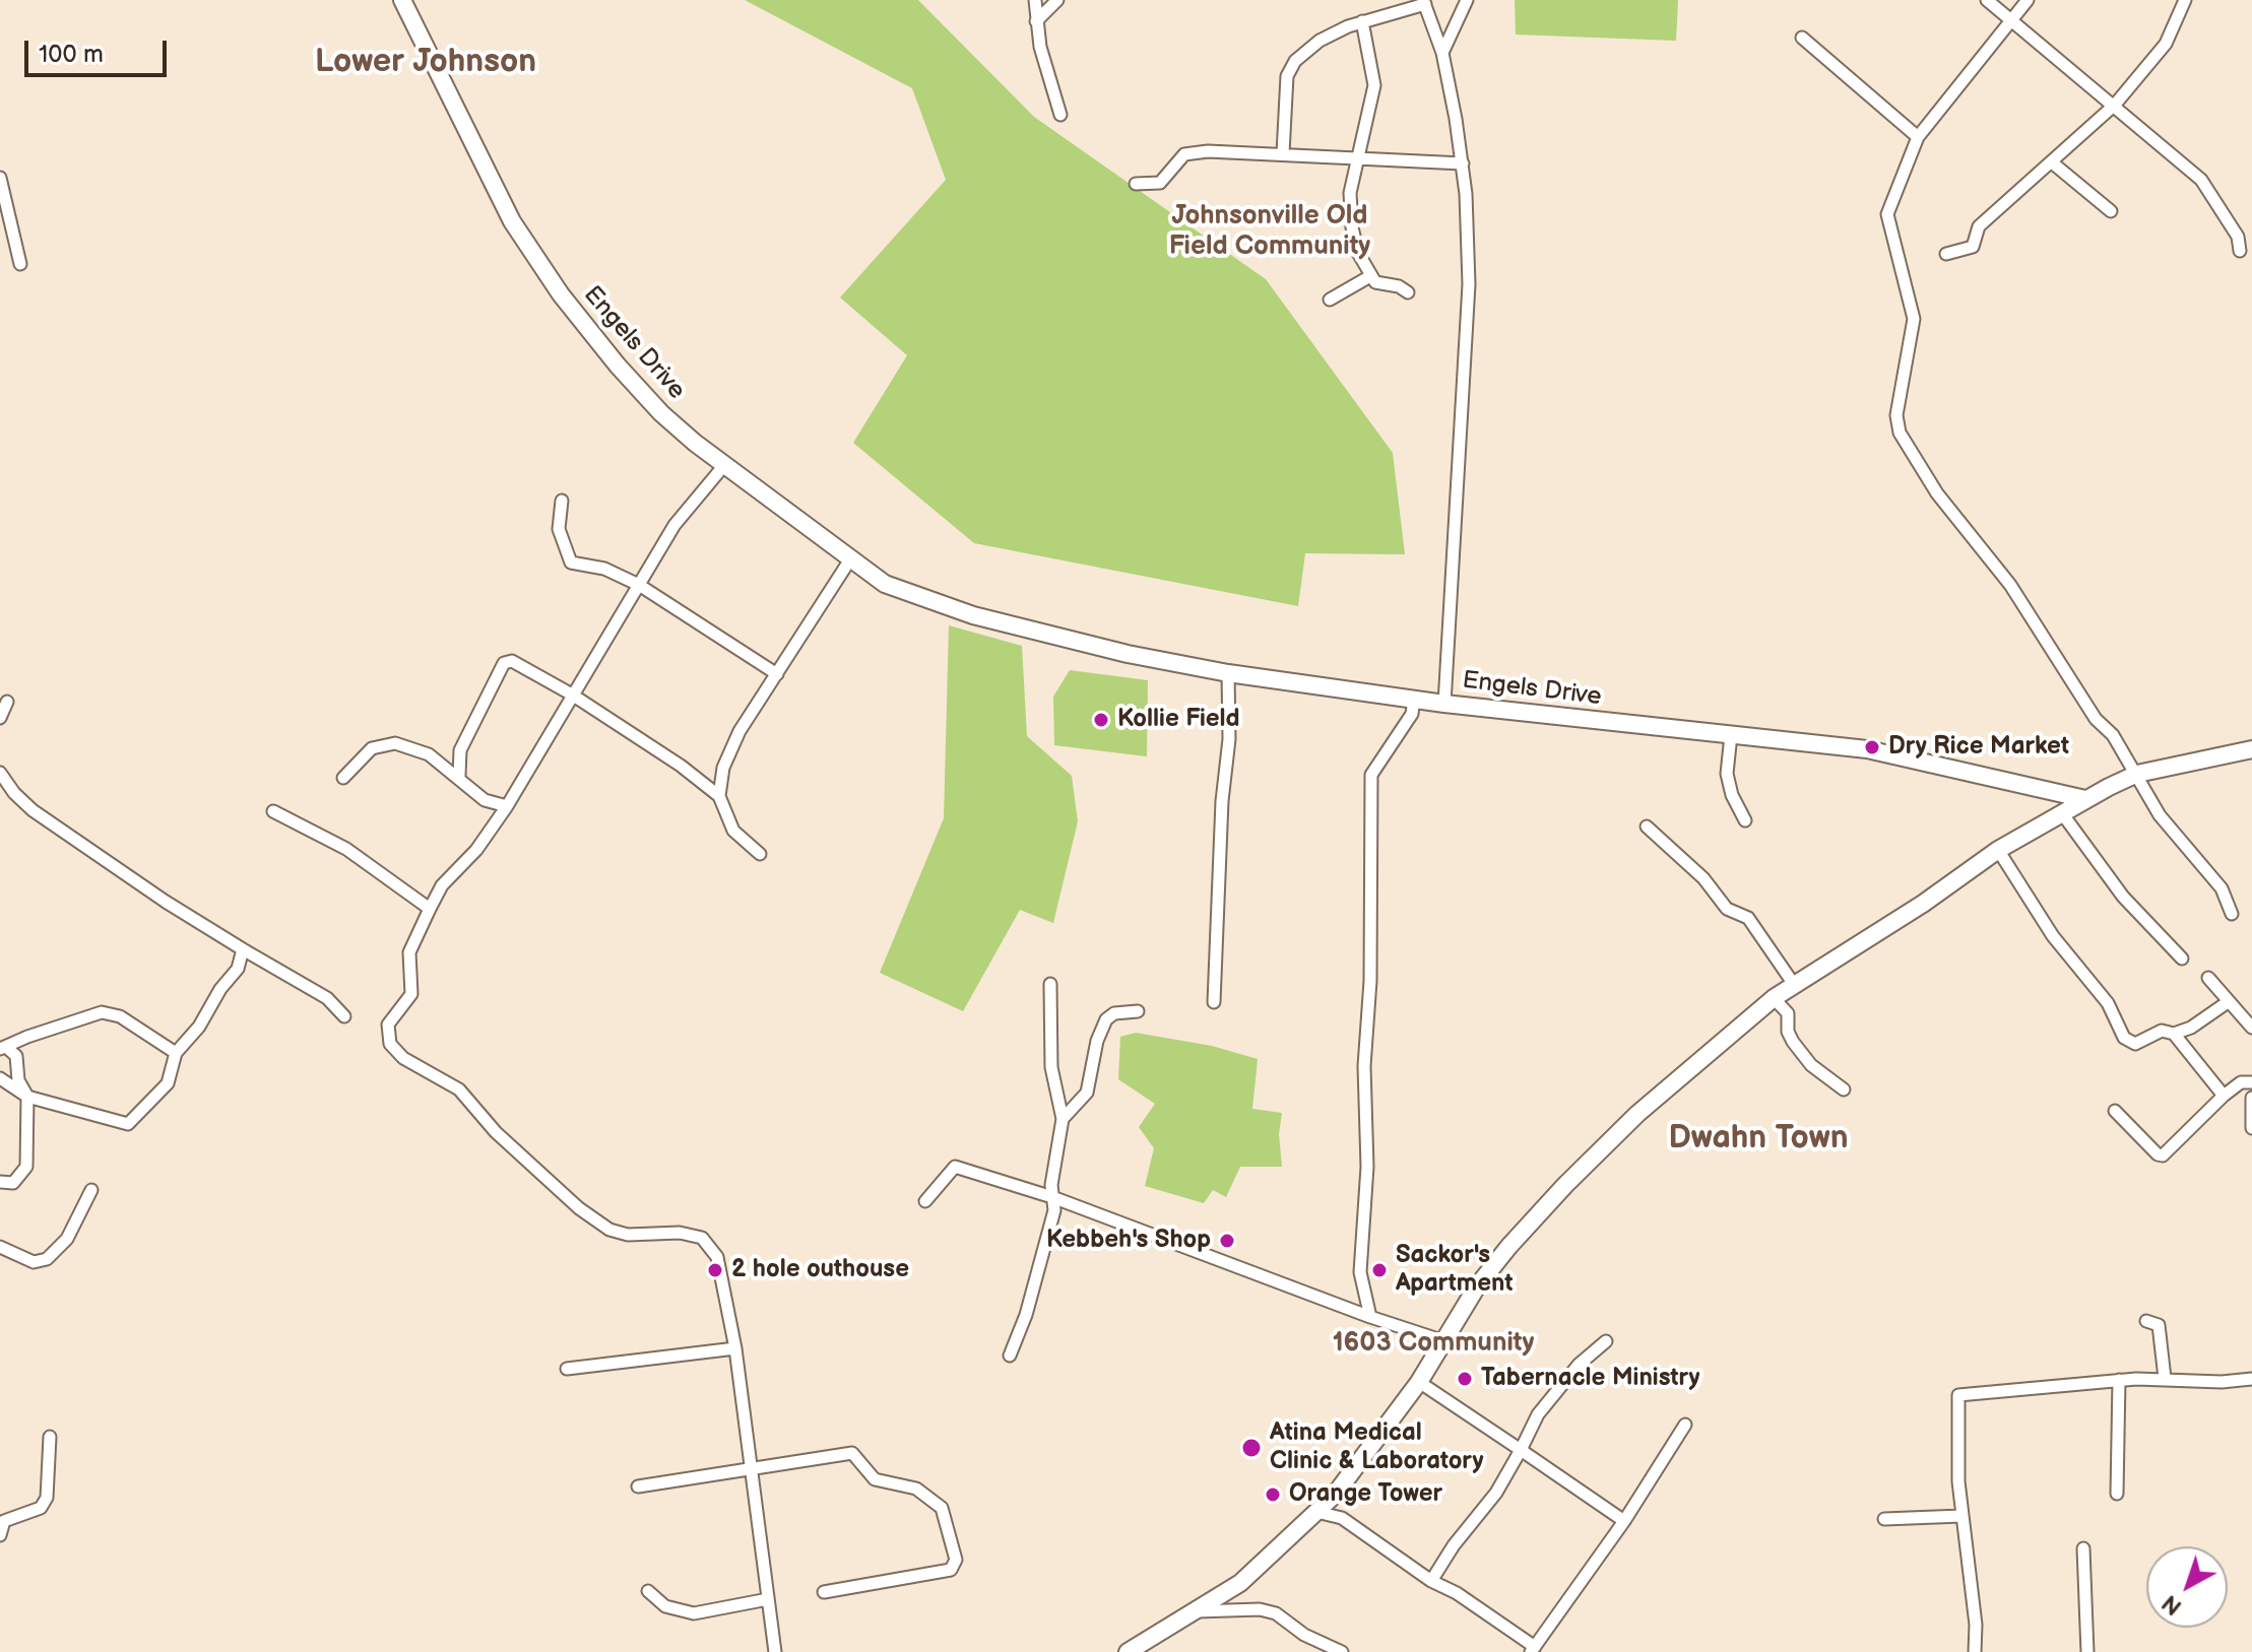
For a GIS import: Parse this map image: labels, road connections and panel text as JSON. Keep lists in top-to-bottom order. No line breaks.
{"streets":{"street":["Engels Drive"]},"districts":["Lower Johnson","Johnsonville Old Field Community","Dwahn Town","1603 Community"],"places":["Kollie Field","Dry Rice Market","Kebbeh's Shop","2 hole outhouse","Sackor's Apartment","Tabernacle Ministry","Atina Medical Clinic & Laboratory","Orange Tower"],"scale_bar":"100 m","north":"bottom left"}
